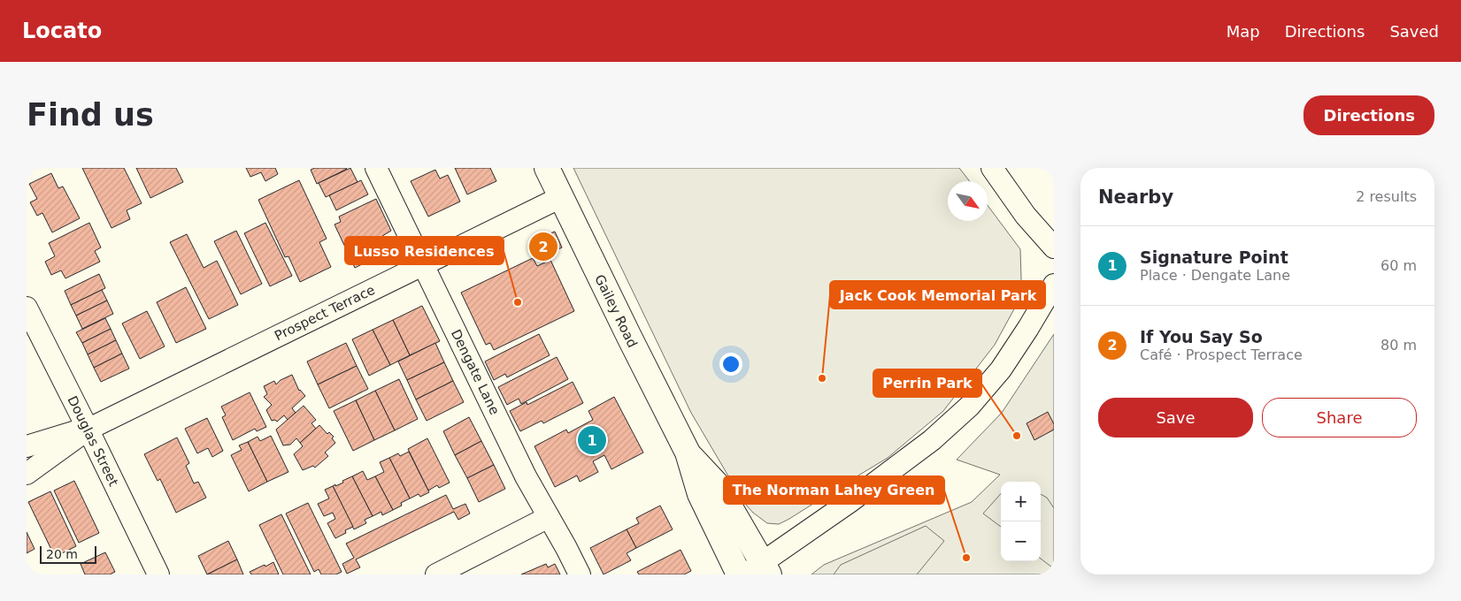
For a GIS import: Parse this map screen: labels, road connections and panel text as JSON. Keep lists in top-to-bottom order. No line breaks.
{"streets":{"main road":["Gailey Road"],"street":["Prospect Terrace","Dengate Lane","Douglas Street"]},"crossings":[["Gailey Road","Prospect Terrace"],["Prospect Terrace","Dengate Lane"],["Prospect Terrace","Douglas Street"]],"places":["Lusso Residences","Jack Cook Memorial Park","Perrin Park","The Norman Lahey Green"],"scale_bar":"20 m","north":"bottom right","page":{"header":"Locato","nav":["Map","Directions","Saved"],"buttons":["Directions",["Save","Share"]],"title":"Find us","heading":["Nearby","2 results"],"list":[{"mark":"1","name":"Signature Point","note":"Place · Dengate Lane","value":"60 m"},{"mark":"2","name":"If You Say So","note":"Café · Prospect Terrace","value":"80 m"}],"pins":["2","1"],"map_buttons":["+","−"],"scale":"20 m"}}
